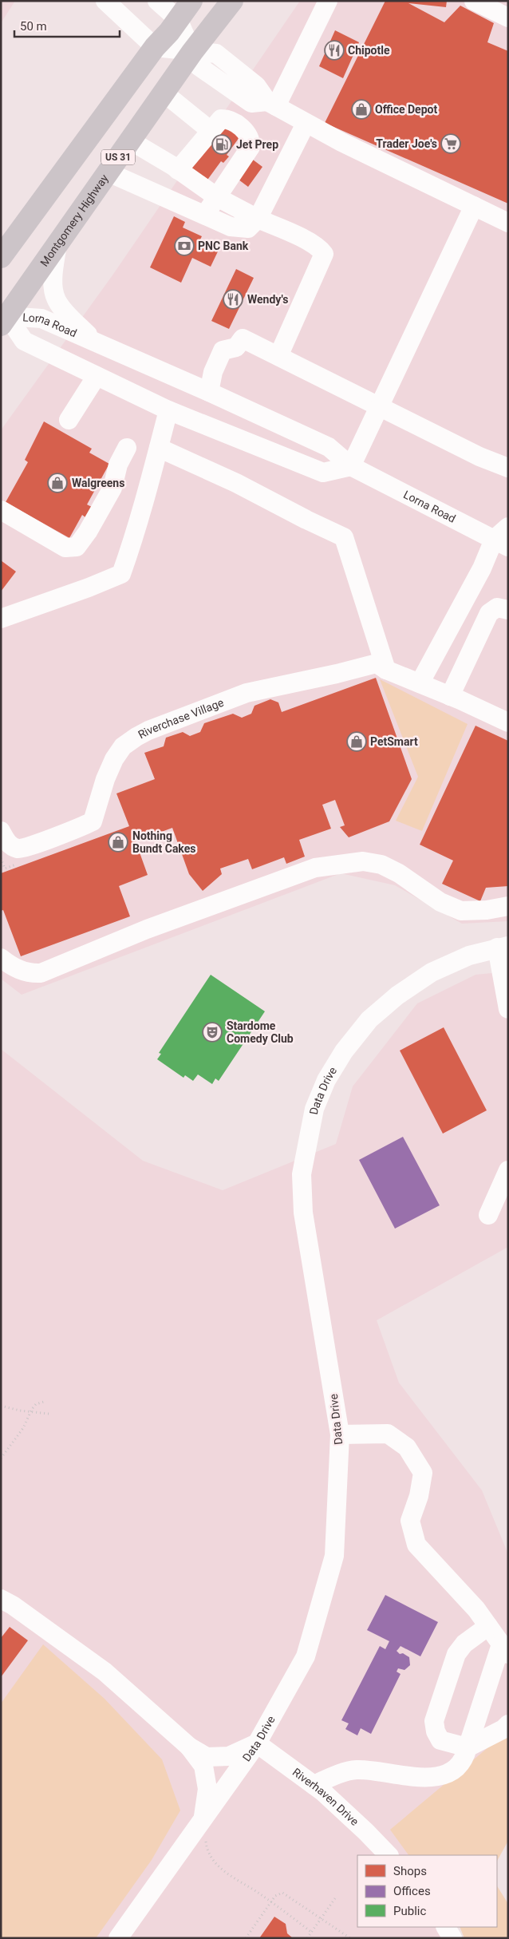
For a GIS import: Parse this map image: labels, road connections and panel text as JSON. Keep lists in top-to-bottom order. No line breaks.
{"streets":{"main road":["US 31","Montgomery Highway"],"street":["Lorna Road","Riverchase Village","Data Drive","Riverhaven Drive"]},"crossings":[["Montgomery Highway","Lorna Road"],["Data Drive","Riverhaven Drive"]],"places":{"restaurant":["Chipotle","Wendy's"],"shop":["Office Depot","Walgreens","PetSmart","Nothing Bundt Cakes"],"supermarket":["Trader Joe's"],"fuel station":["Jet Prep"],"bank":["PNC Bank"],"theatre":["Stardome Comedy Club"]},"legend":["Shops","Offices","Public"],"scale_bar":"50 m"}
